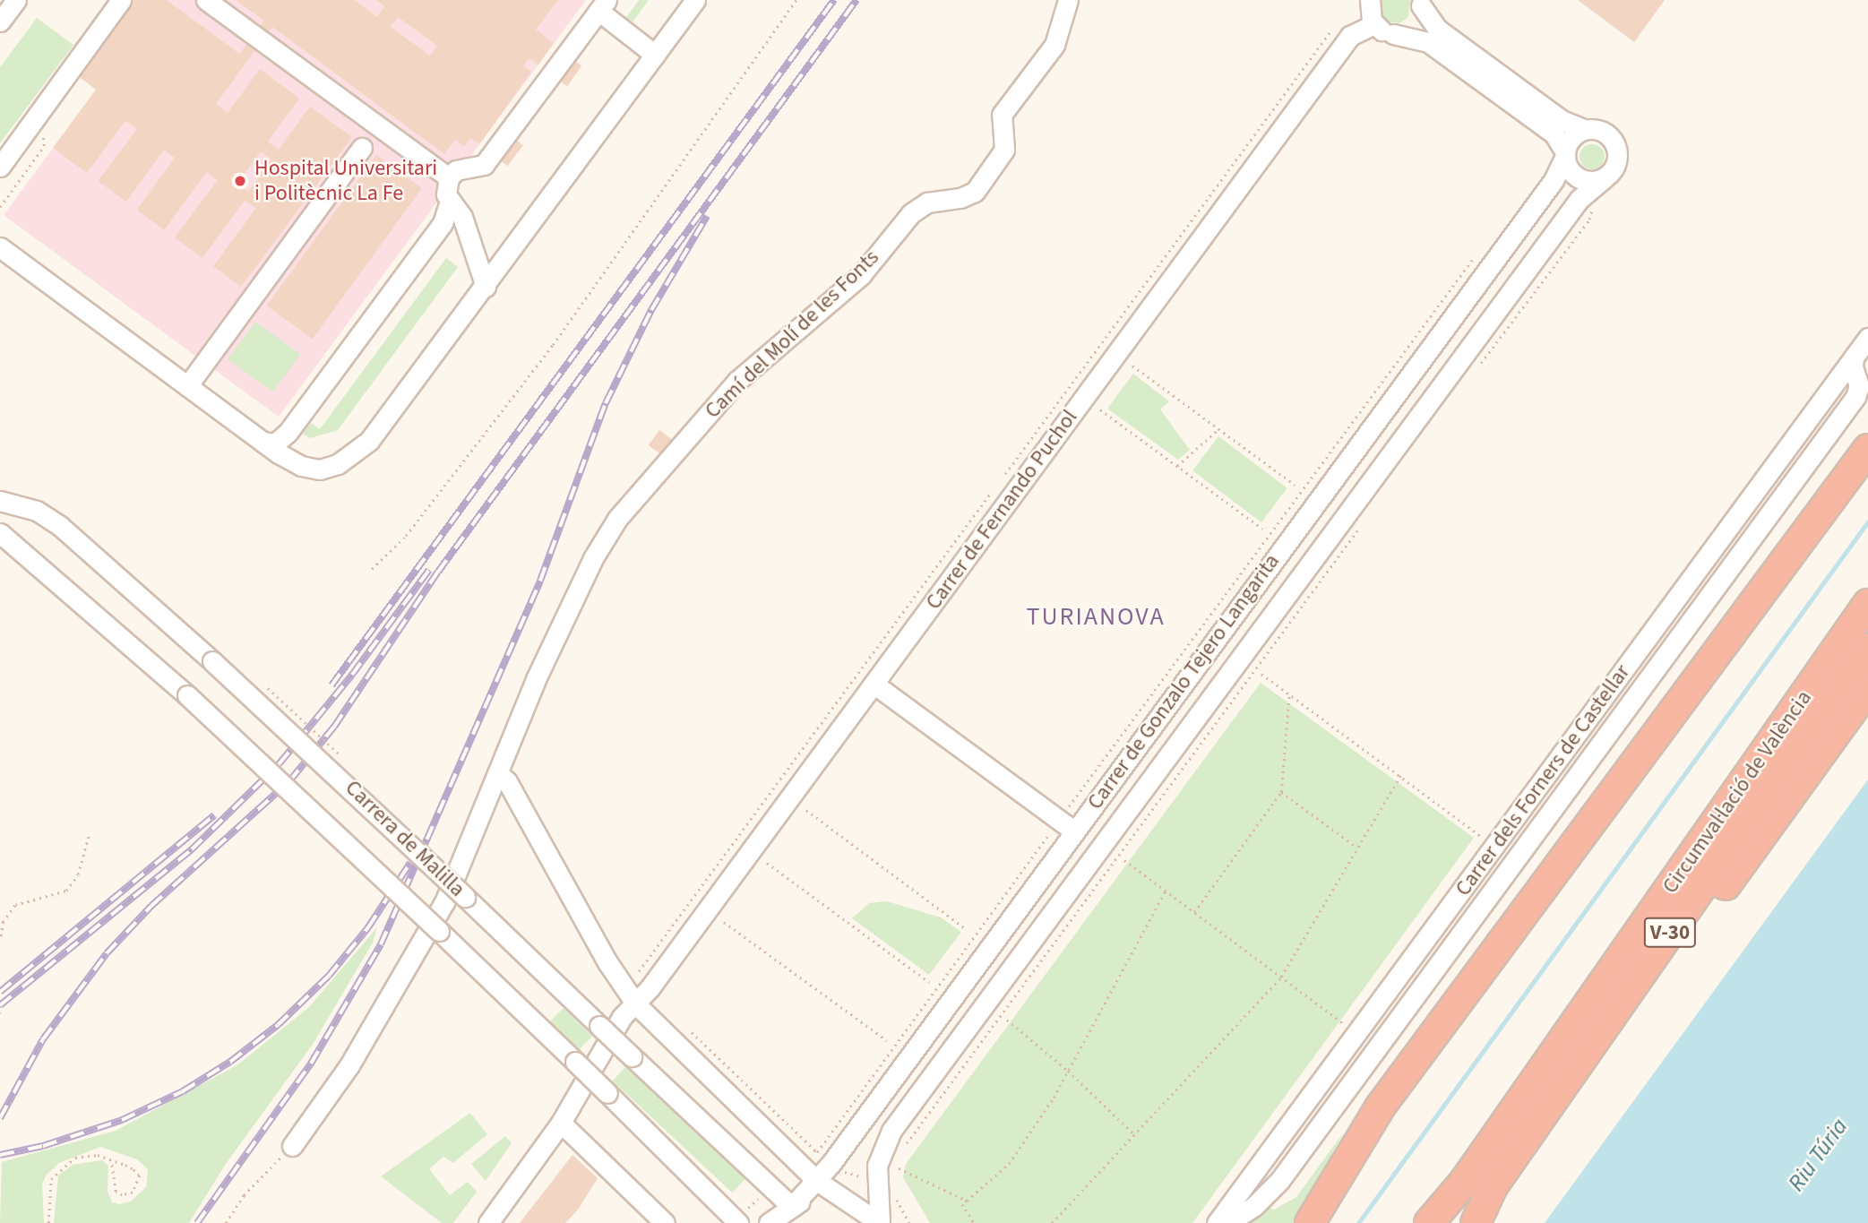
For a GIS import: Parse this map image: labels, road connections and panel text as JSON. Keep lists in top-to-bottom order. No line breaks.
{"streets":{"highway":["Circumval·lació de València","V-30"],"street":["Camí del Molí de les Fonts","Carrer de Fernando Puchol","Carrer de Gonzalo Tejero Langarita","Carrer dels Forners de Castellar","Carrera de Malilla"]},"crossings":[["Carrer de Gonzalo Tejero Langarita","Carrera de Malilla"]],"districts":["TURIANOVA"],"water":["Riu Túria"],"places":["Hospital Universitari i Politècnic La Fe"]}
